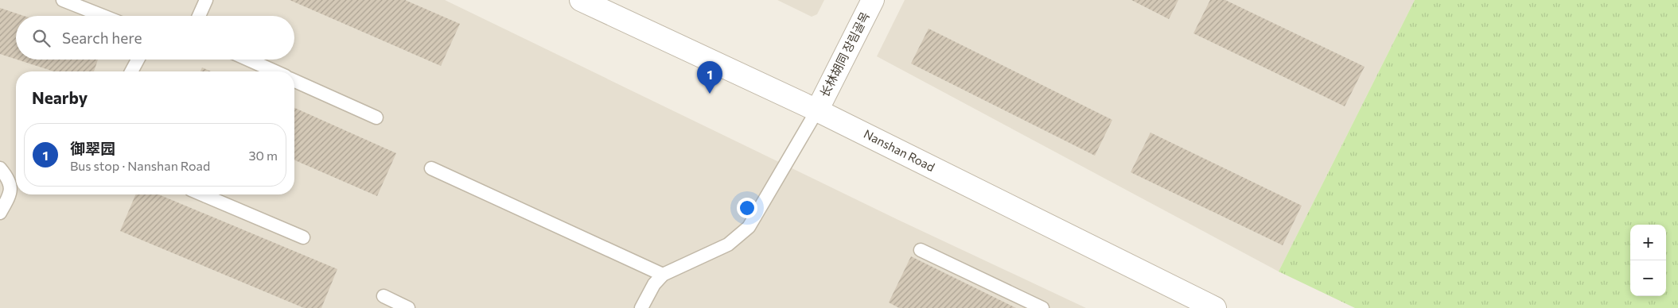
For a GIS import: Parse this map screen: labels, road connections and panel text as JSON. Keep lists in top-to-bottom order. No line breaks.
{"streets":{"street":["长林胡同 장림골목","Nanshan Road"]},"crossings":[["长林胡同 장림골목","Nanshan Road"]],"page":{"search":"Search here","pins":"1","heading":"Nearby","list":[{"mark":"1","name":"御翠园","note":"Bus stop · Nanshan Road","value":"30 m"}],"map_buttons":["+","−"]}}
